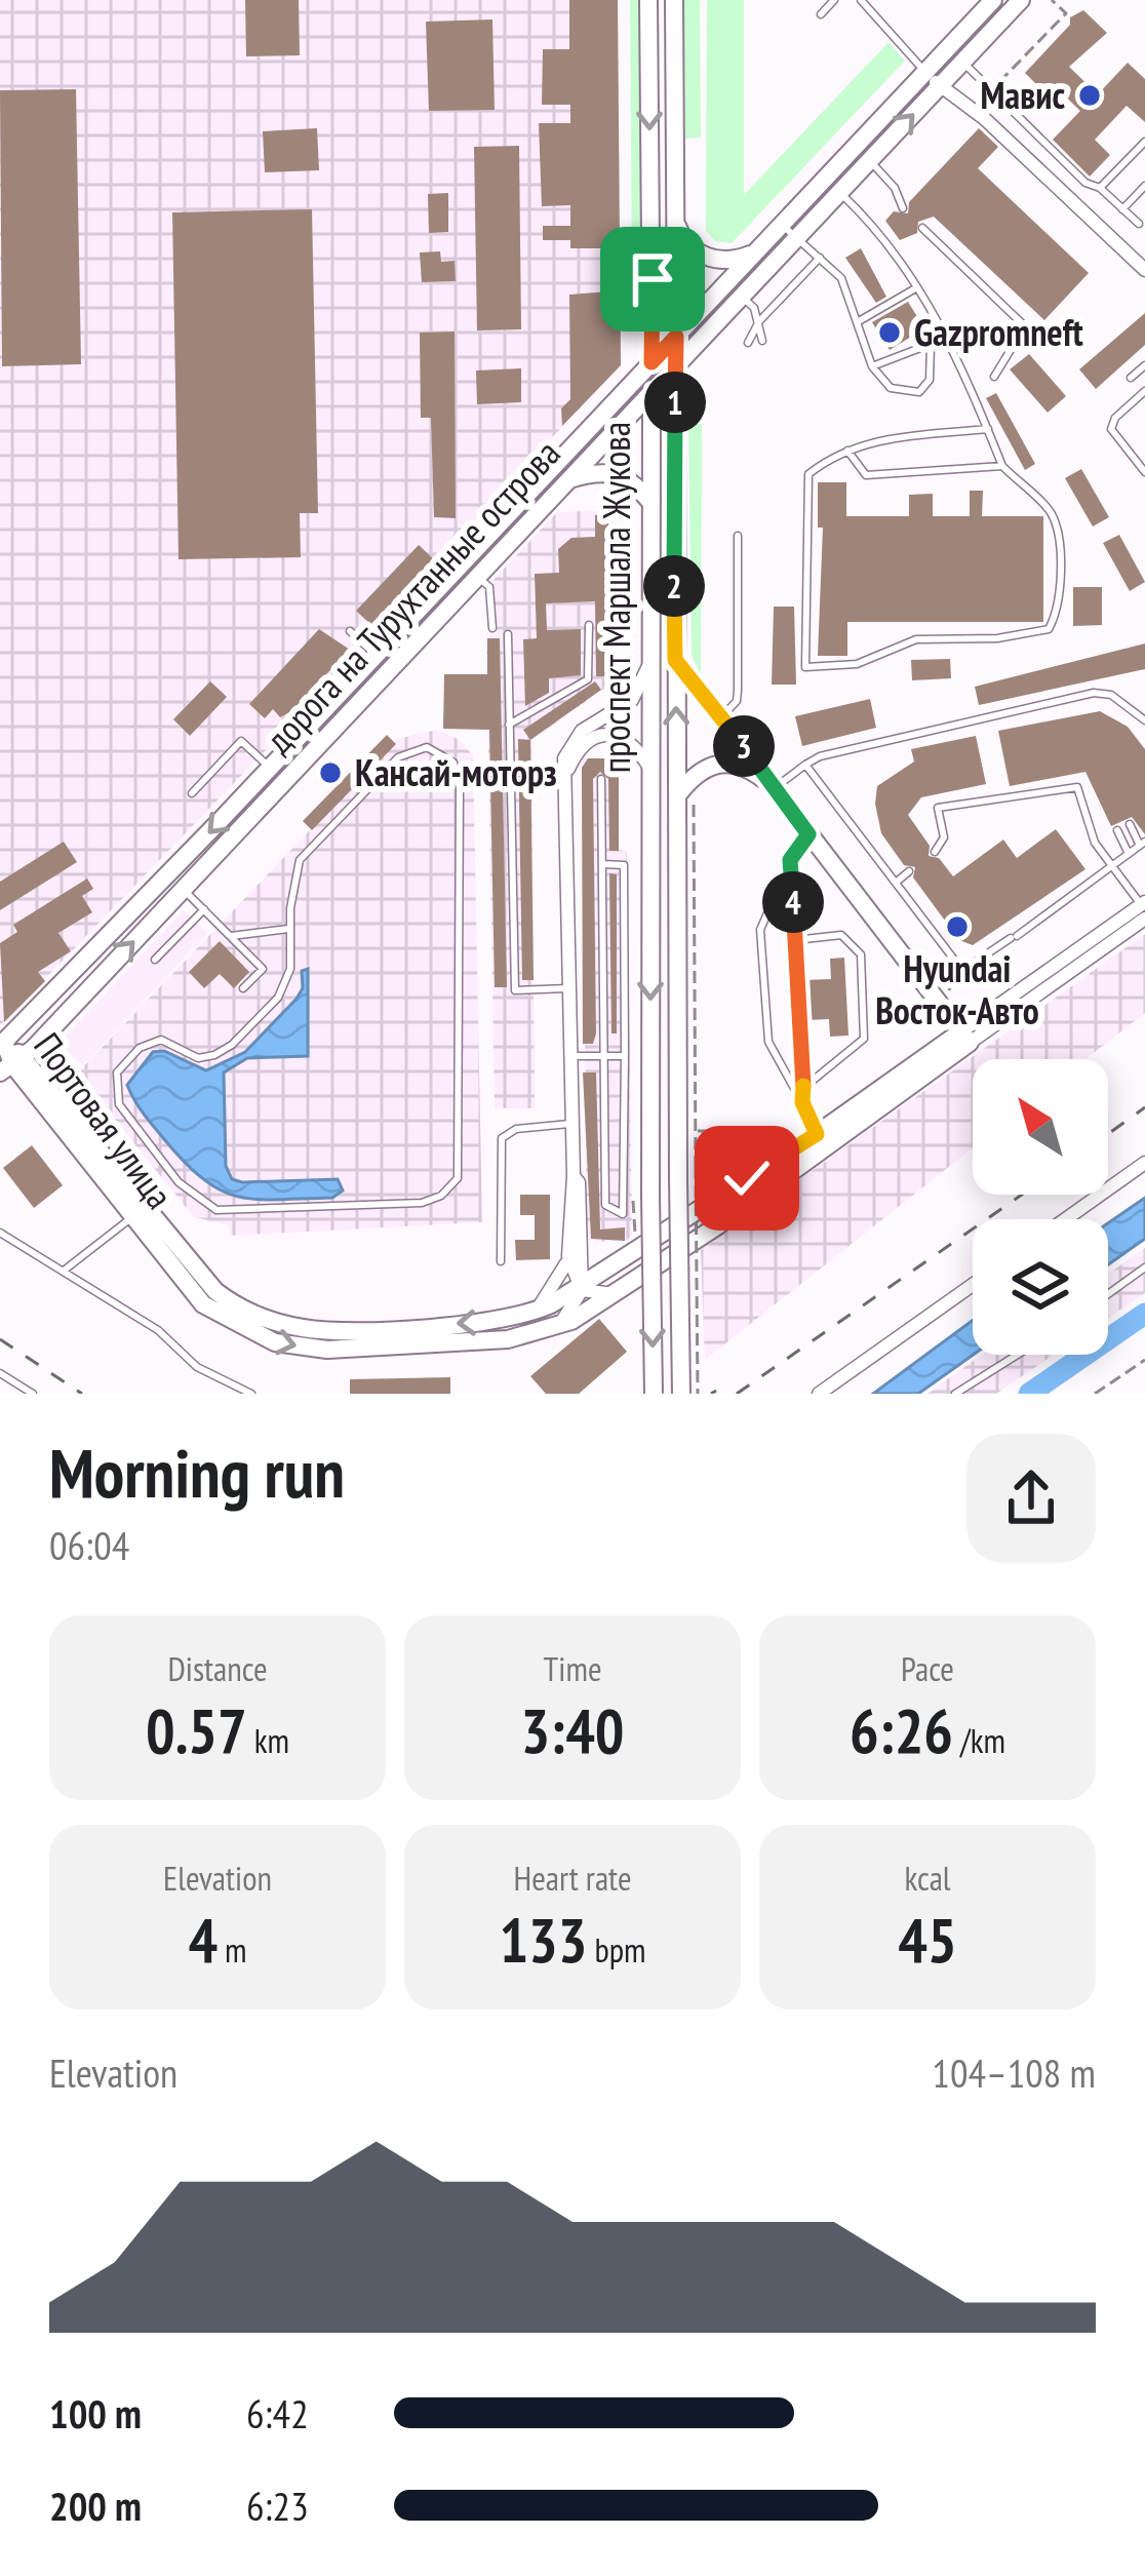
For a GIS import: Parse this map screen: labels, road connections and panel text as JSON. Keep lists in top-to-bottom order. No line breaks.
{"streets":{"street":["дорога на Турухтанные острова","проспект Маршала Жукова","Портовая улица"]},"crossings":[["дорога на Турухтанные острова","проспект Маршала Жукова"],["дорога на Турухтанные острова","Портовая улица"]],"places":["Мавис","Gazpromneft","Кансай-моторз","Hyundai Восток-Авто"],"north":"top left","page":{"pins":["1","2","3","4"],"heading":["Morning run","06:04"],"stats":[["Distance","0.57 km"],["Time","3:40"],["Pace","6:26 /km"],["Elevation","4 m"],["Heart rate","133 bpm"],["kcal","45"]],"chart":["Elevation","104–108 m"],"list":[{"name":"100 m","note":"6:42"},{"name":"200 m","note":"6:23"}]}}
